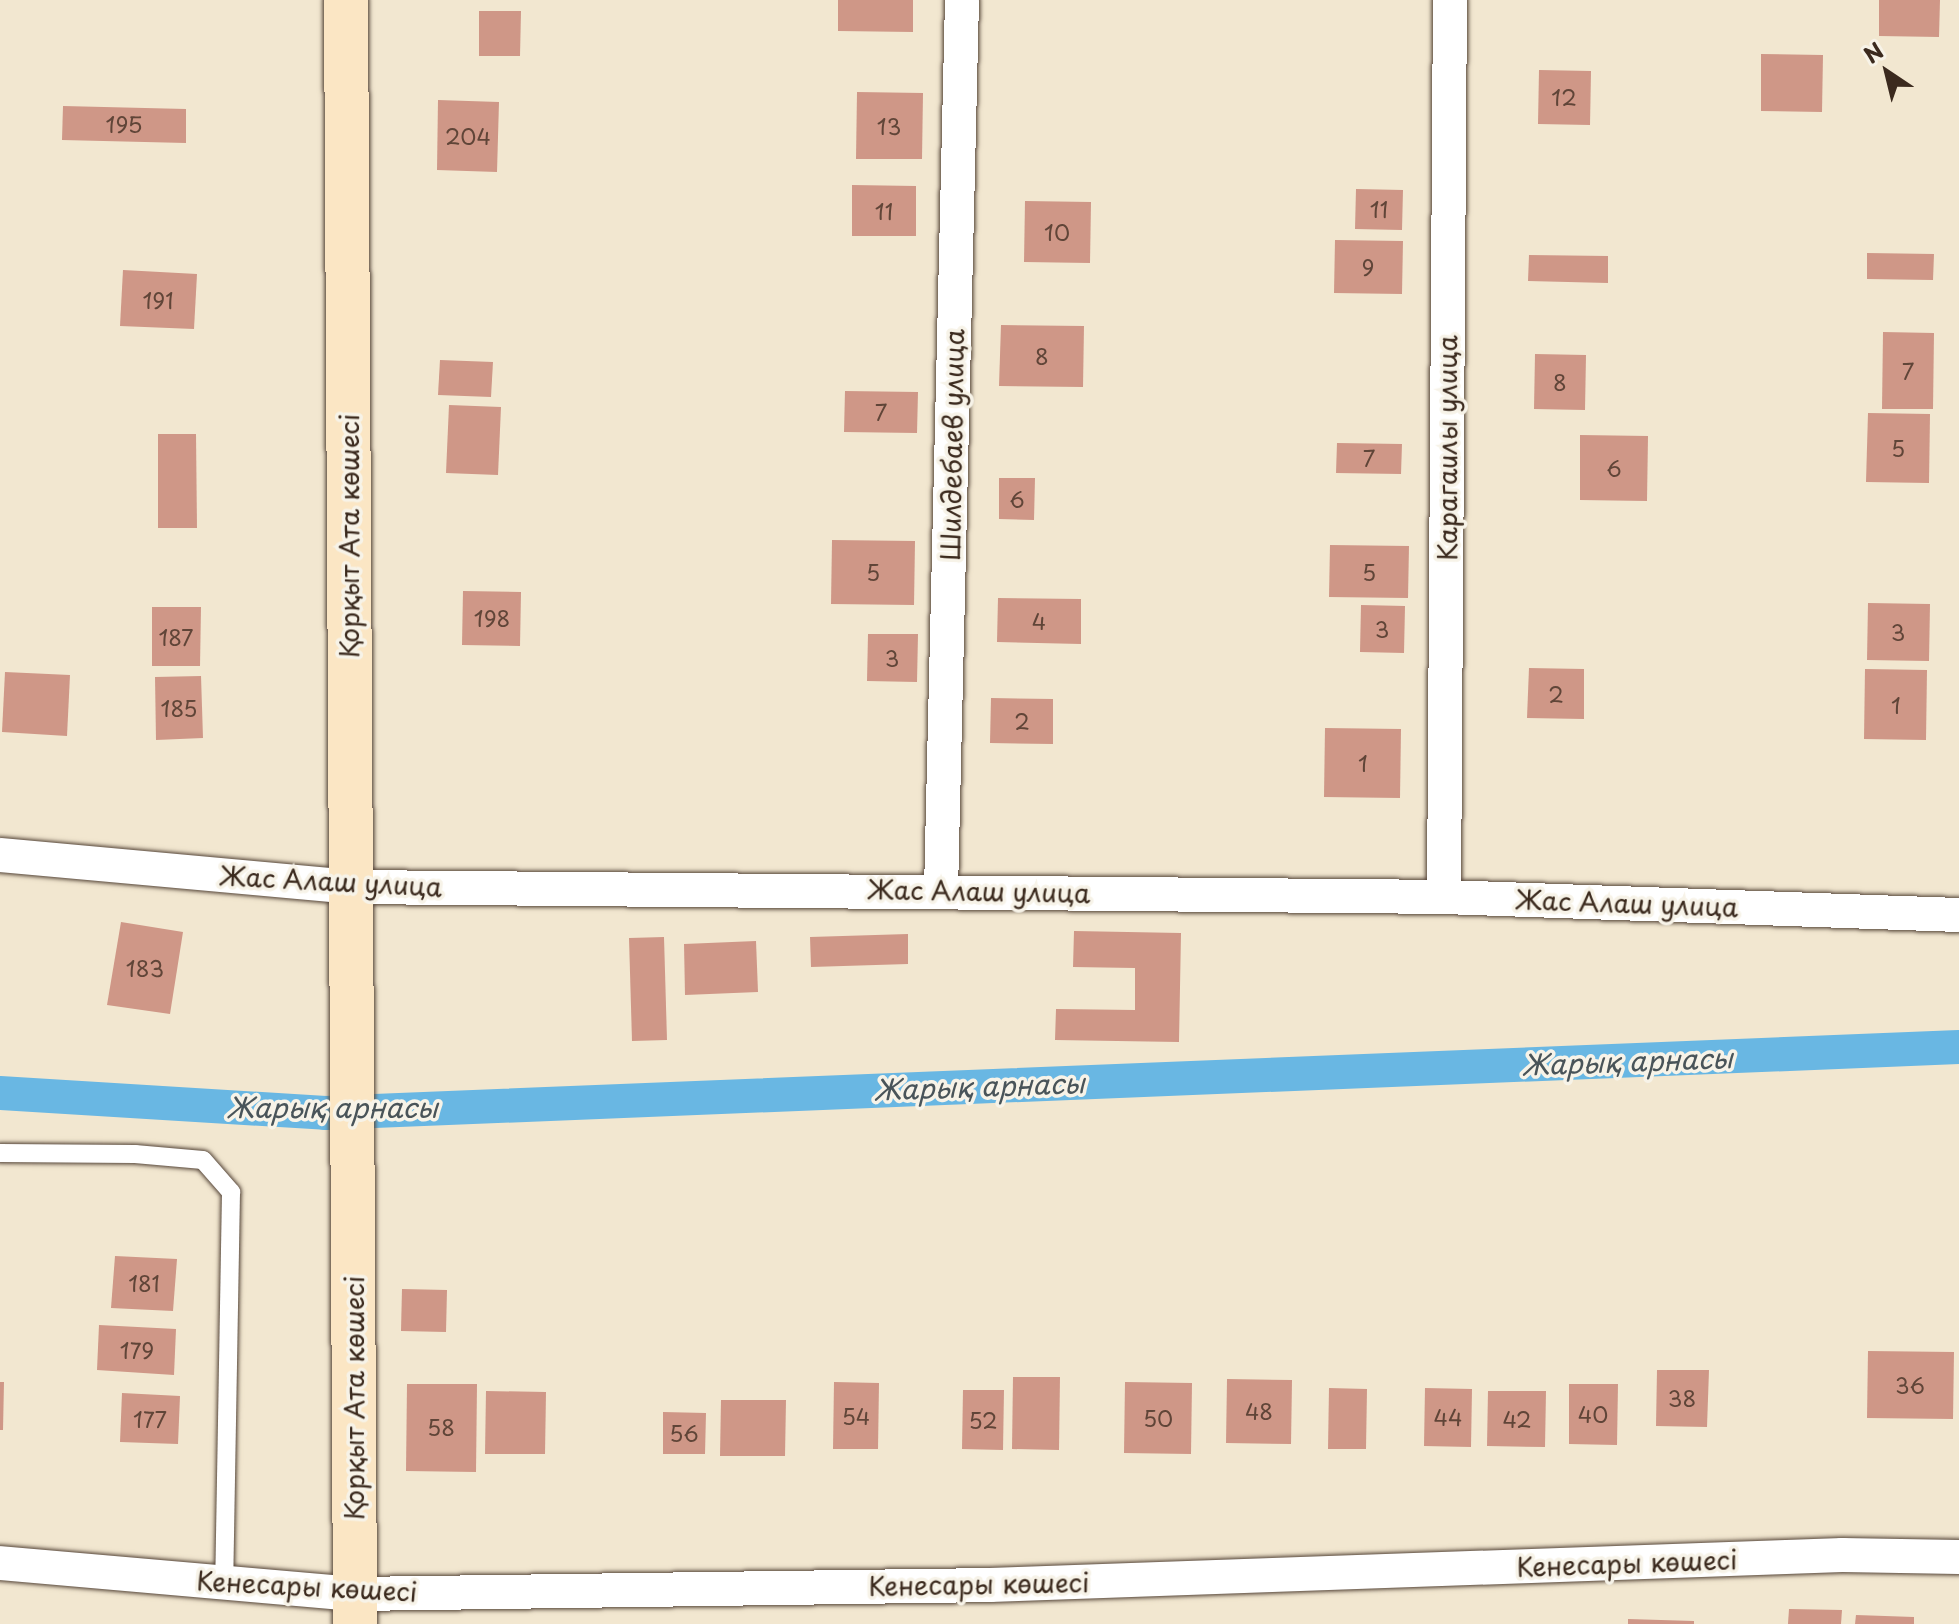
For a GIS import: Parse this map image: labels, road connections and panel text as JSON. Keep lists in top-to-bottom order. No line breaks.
{"streets":{"main road":["Қорқыт Ата көшесі"],"street":["Шилдебаев улица","Карагаилы улица","Жас Алаш улица","Кенесары көшесі"]},"crossings":[["Шилдебаев улица","Жас Алаш улица"],["Карагаилы улица","Жас Алаш улица"],["Қорқыт Ата көшесі","Жас Алаш улица"],["Қорқыт Ата көшесі","Кенесары көшесі"]],"water":["Жарық арнасы"],"house_numbers":["12","195","13","204","11","11","10","9","191","8","7","8","7","5","7","6","6","5","5","198","4","3","3","187","3","2","1","185","2","1","183","181","179","36","38","48","40","54","44","50","177","42","52","58","56"],"north":"top left"}
